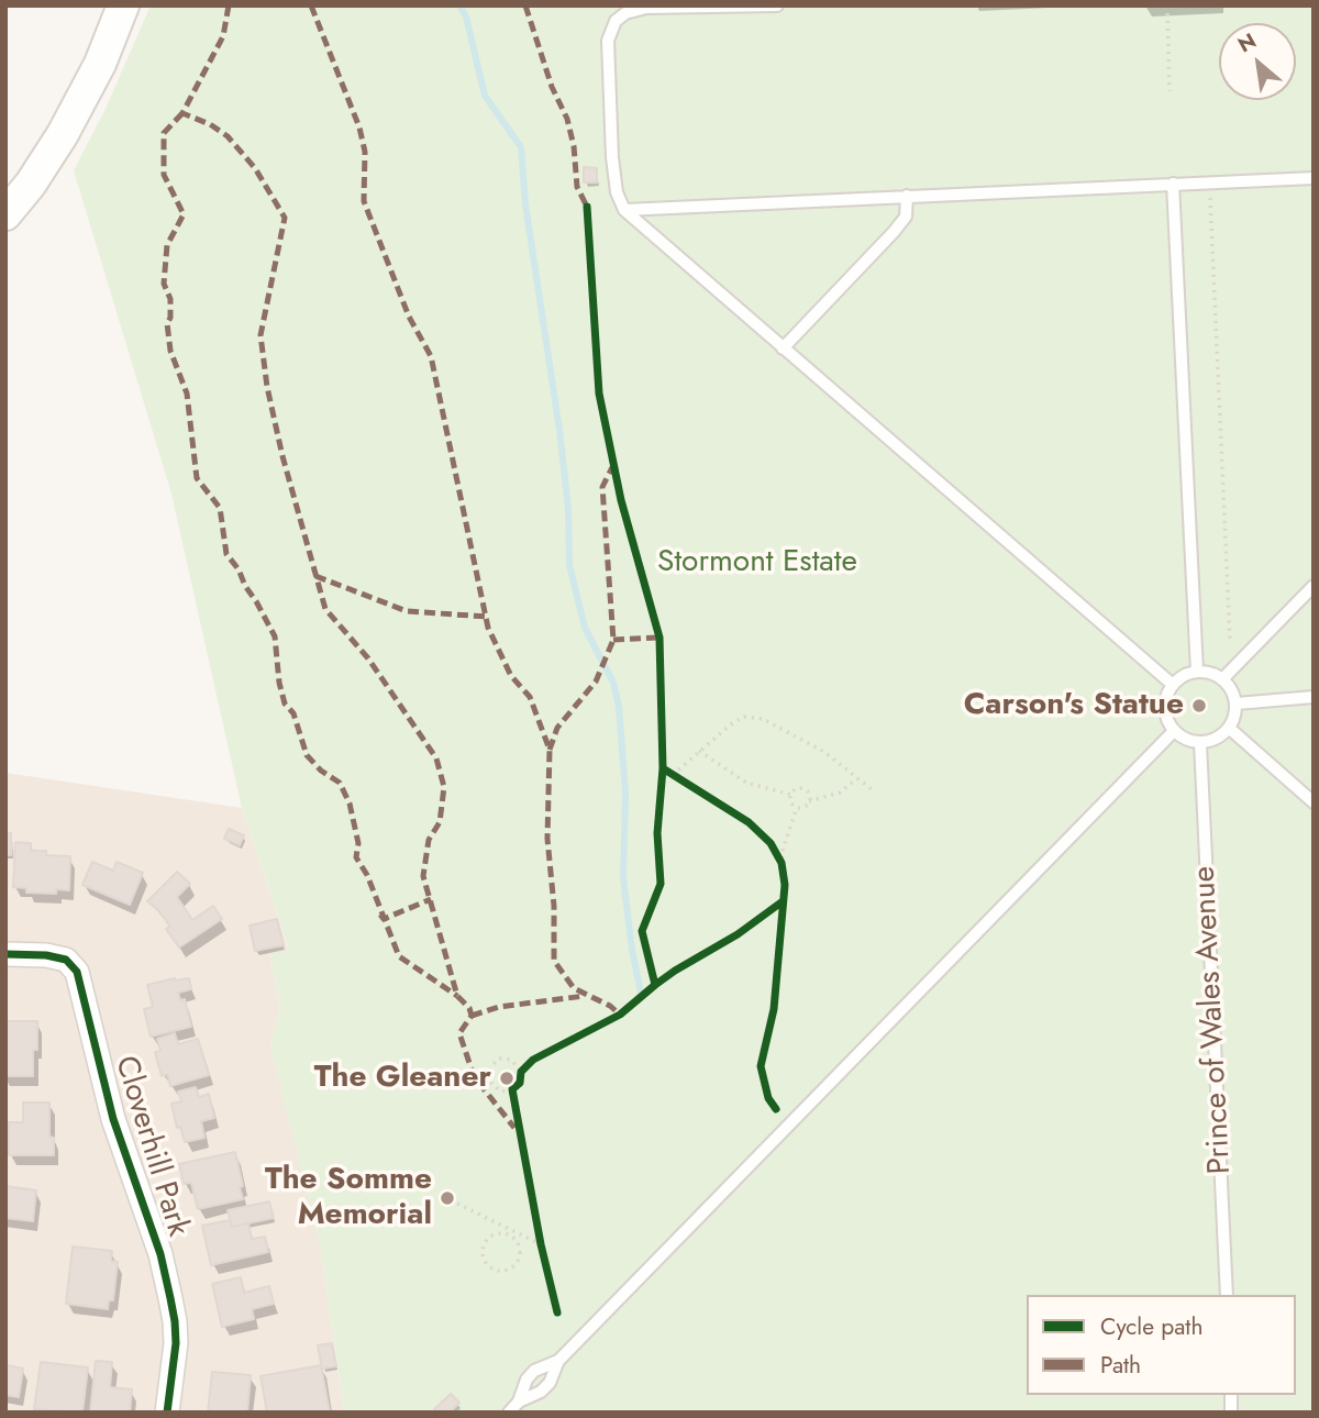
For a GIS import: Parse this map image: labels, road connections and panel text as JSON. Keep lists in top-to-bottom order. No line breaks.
{"streets":{"street":["Cloverhill Park"],"lane":["Prince of Wales Avenue"]},"parks":["Stormont Estate"],"places":["Carson's Statue","The Gleaner","The Somme Memorial"],"legend":["Cycle path","Path"],"north":"top left"}
